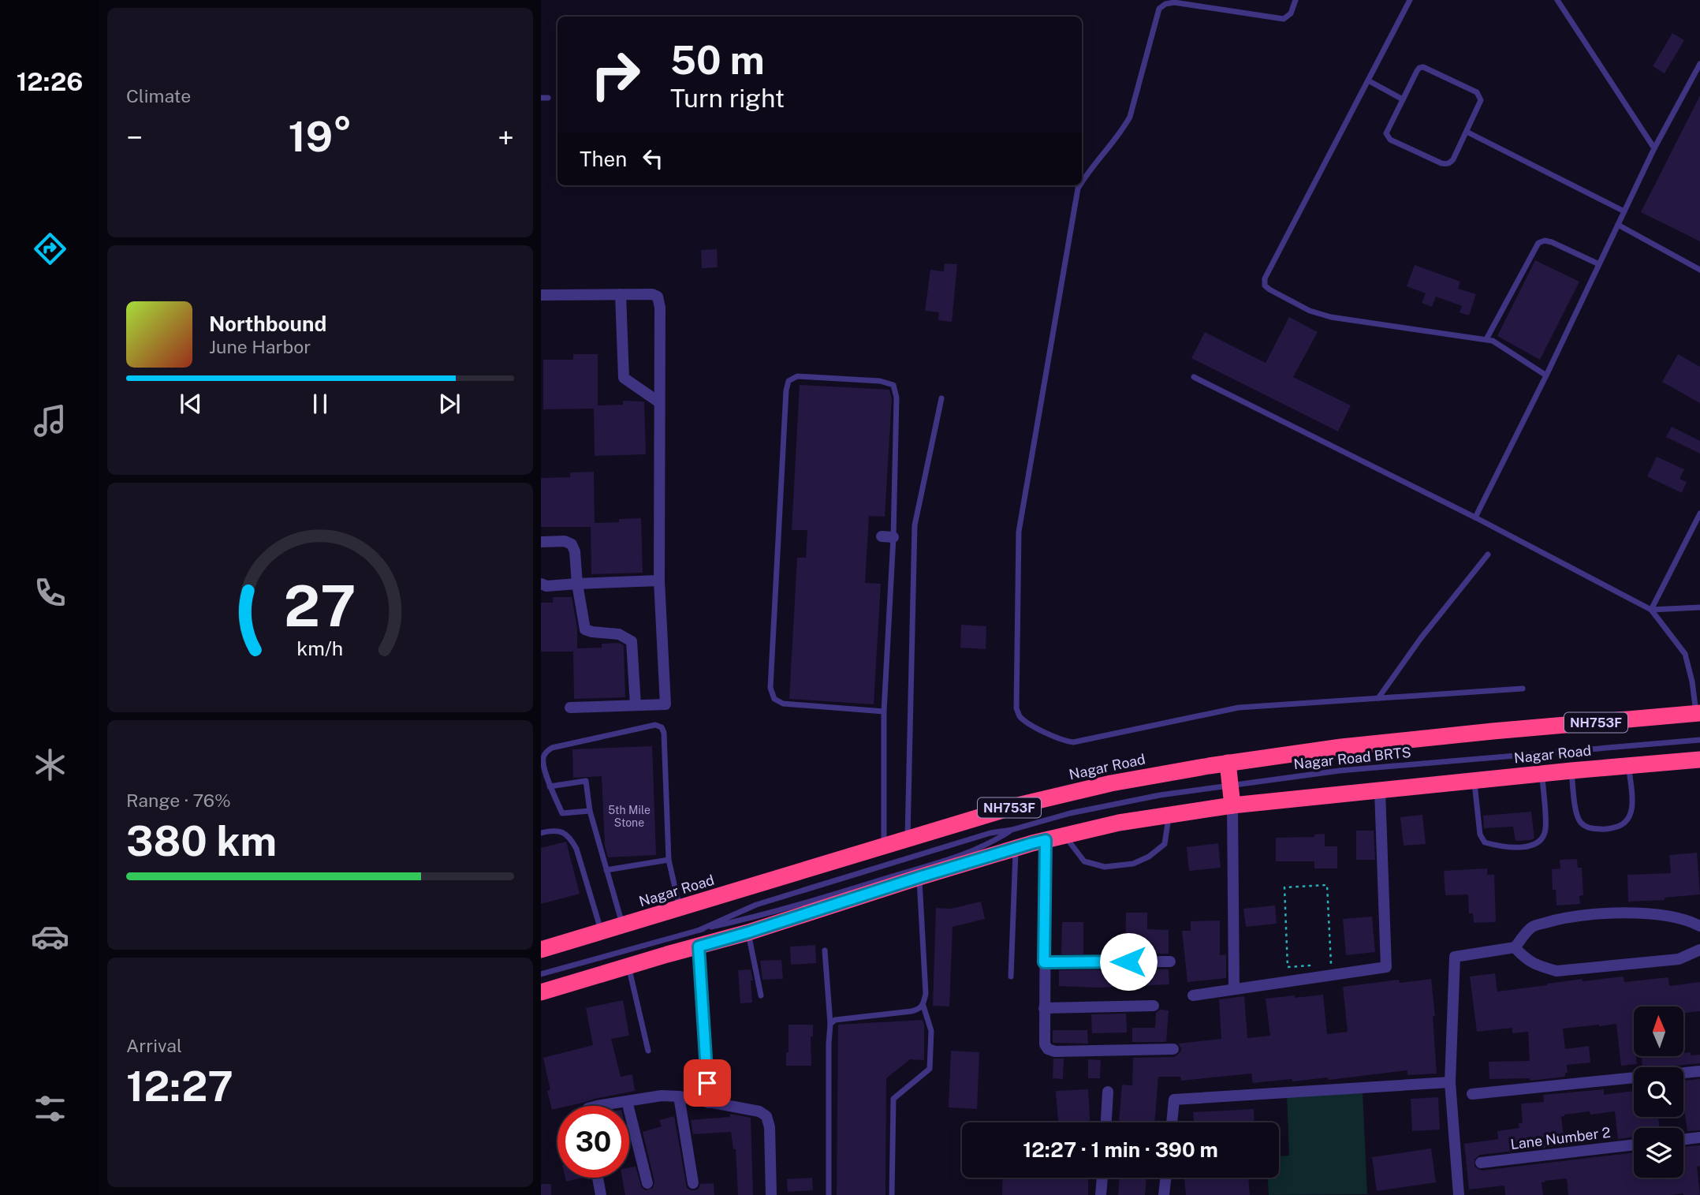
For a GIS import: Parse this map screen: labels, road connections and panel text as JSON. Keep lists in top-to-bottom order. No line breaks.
{"streets":{"highway":["NH753F","Nagar Road"],"street":["Lane Number 2"],"lane":["Nagar Road BRTS"]},"house_numbers":["5th Mile Stone"],"north":"top","page":{"tabs":"12:26","tile":["Climate",["Range · 76%","380 km"],["Arrival","12:27"]],"turn":["50 m","Turn right"],"heat":["−","19°","+"],"then":"Then","song":["Northbound","June Harbor"],"limit":"30","trip":"12:27 · 1 min · 390 m","gauge":["27","km/h"]}}
